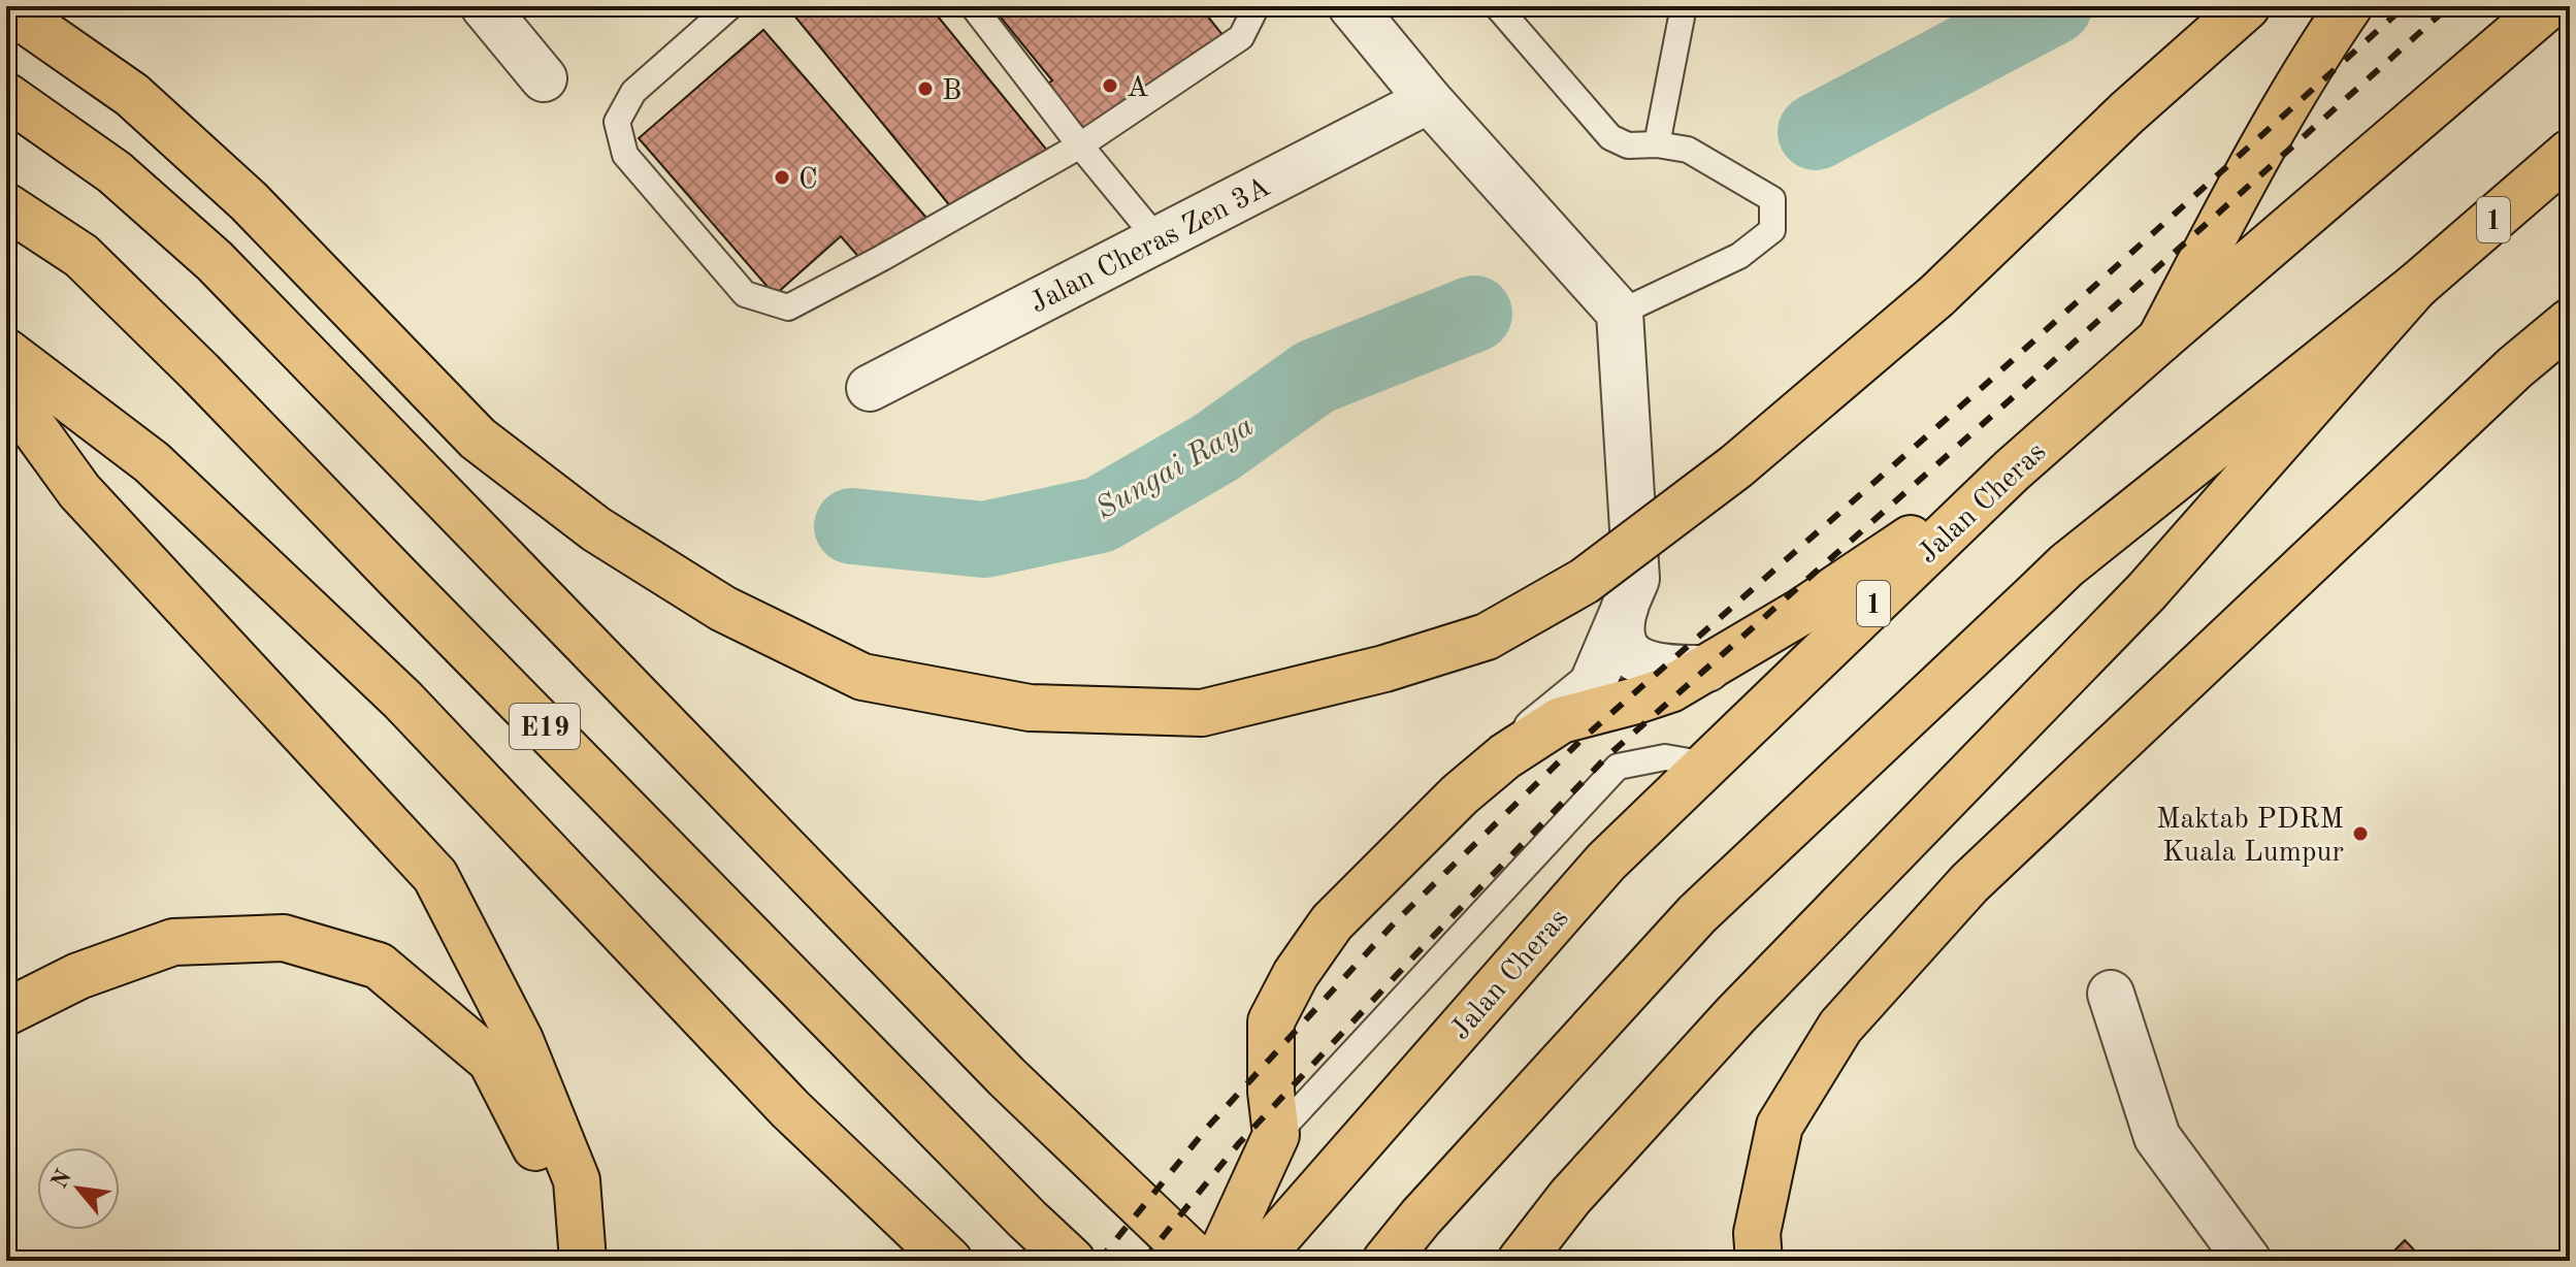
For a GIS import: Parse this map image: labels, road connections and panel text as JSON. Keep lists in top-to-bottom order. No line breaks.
{"streets":{"highway":["1","Jalan Cheras","E19"],"street":["Jalan Cheras Zen 3A"]},"water":["Sungai Raya"],"places":["A","B","C","Maktab PDRM Kuala Lumpur"],"north":"top left"}
